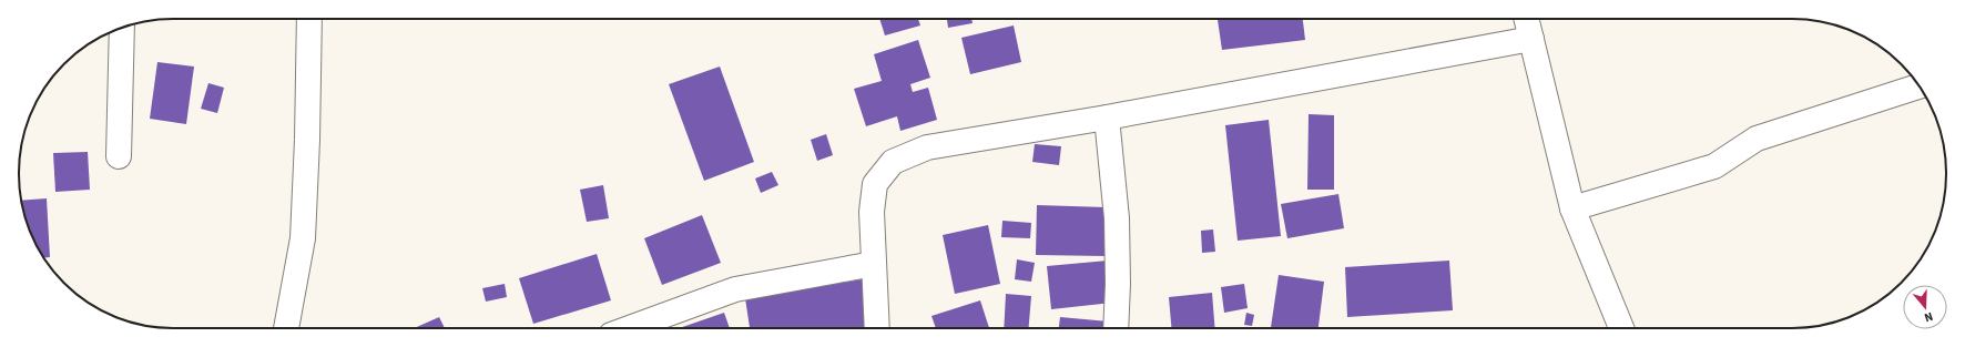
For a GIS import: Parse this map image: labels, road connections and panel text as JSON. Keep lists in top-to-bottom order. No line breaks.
{"north":"bottom"}
